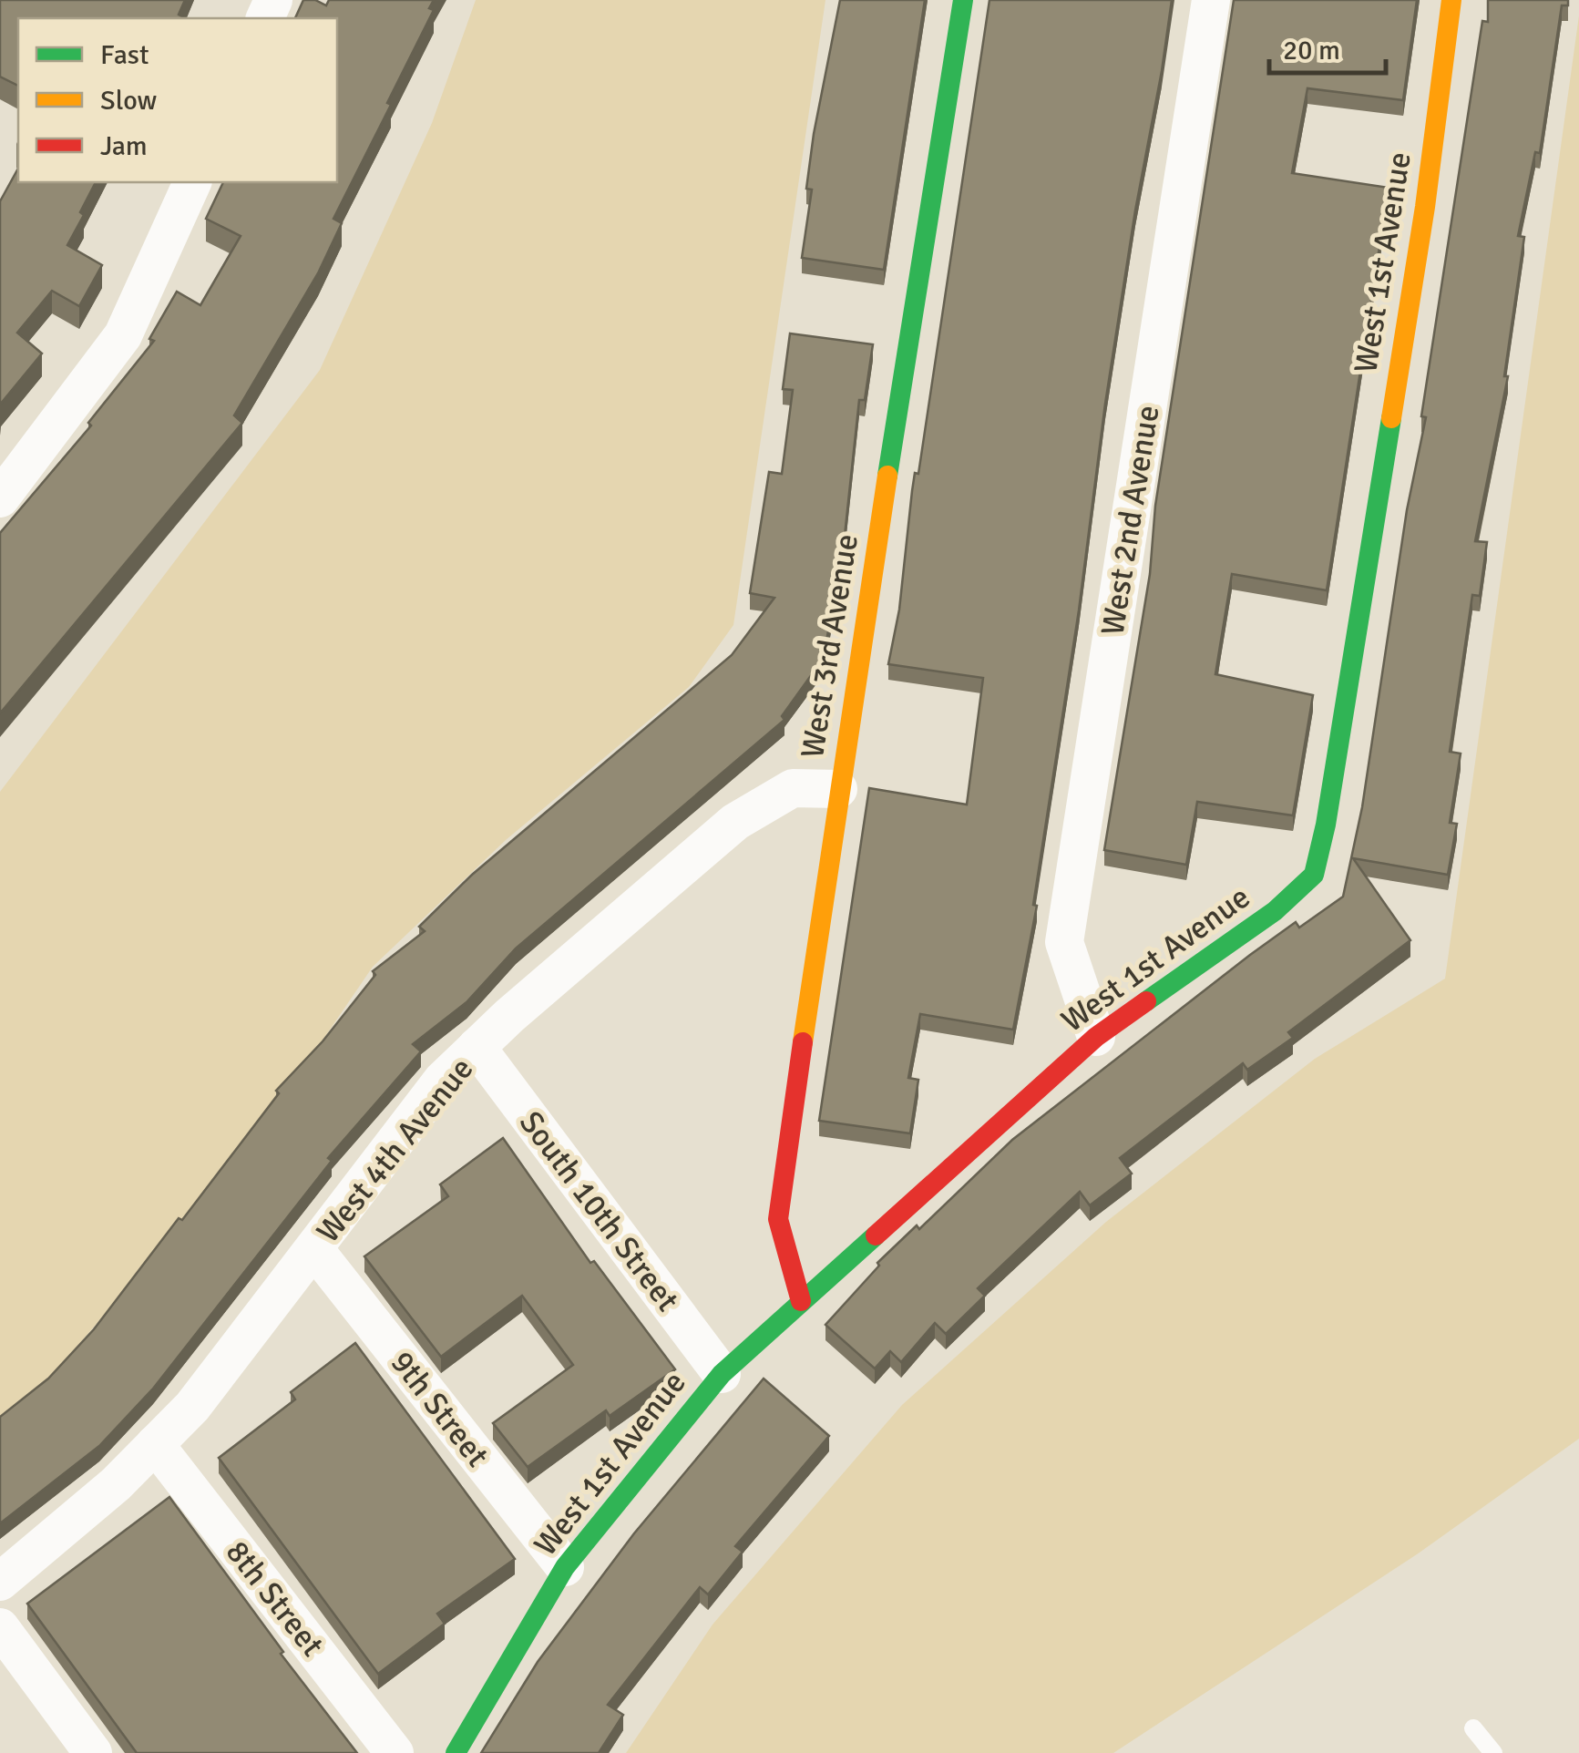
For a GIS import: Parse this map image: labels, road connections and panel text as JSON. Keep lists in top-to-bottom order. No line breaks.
{"streets":{"street":["West 1st Avenue","West 2nd Avenue","West 3rd Avenue","West 4th Avenue","South 10th Street","9th Street","8th Street"]},"crossings":[["West 1st Avenue","West 2nd Avenue"],["West 1st Avenue","West 3rd Avenue"],["West 1st Avenue","South 10th Street"],["West 1st Avenue","9th Street"],["West 3rd Avenue","West 4th Avenue"],["West 4th Avenue","South 10th Street"],["West 4th Avenue","9th Street"],["West 4th Avenue","8th Street"]],"legend":["Fast","Slow","Jam"],"scale_bar":"20 m"}
